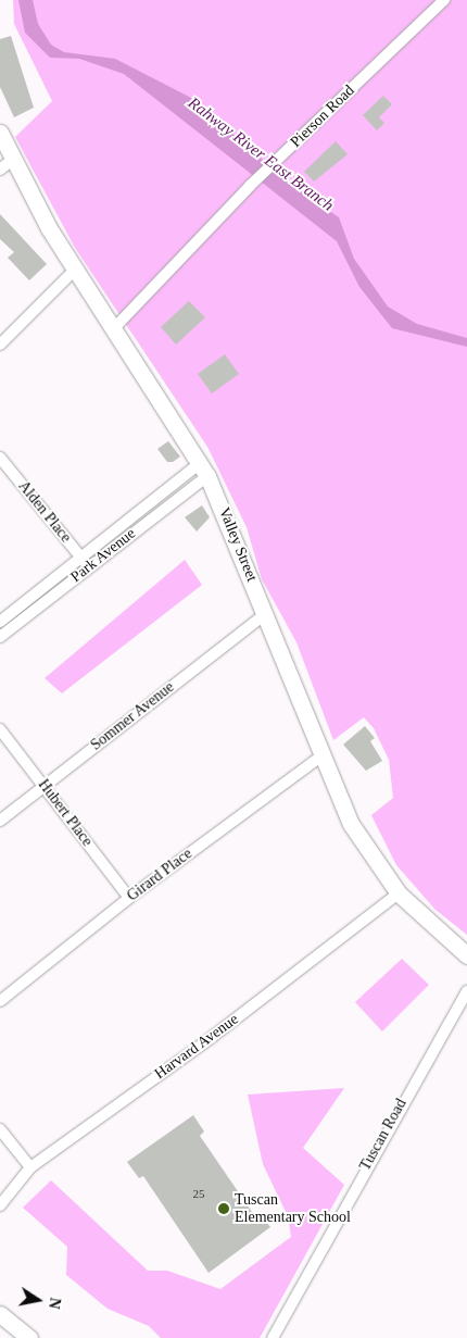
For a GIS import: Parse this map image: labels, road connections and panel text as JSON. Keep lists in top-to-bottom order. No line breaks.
{"streets":{"main road":["Valley Street"],"street":["Pierson Road","Alden Place","Park Avenue","Sommer Avenue","Hubert Place","Girard Place","Harvard Avenue","Tuscan Road"]},"crossings":[["Pierson Road","Valley Street"],["Alden Place","Park Avenue"],["Valley Street","Park Avenue"],["Valley Street","Sommer Avenue"],["Valley Street","Girard Place"],["Valley Street","Harvard Avenue"],["Sommer Avenue","Hubert Place"],["Hubert Place","Girard Place"]],"water":["Rahway River East Branch"],"places":["Tuscan Elementary School"],"house_numbers":["25"],"north":"right"}
